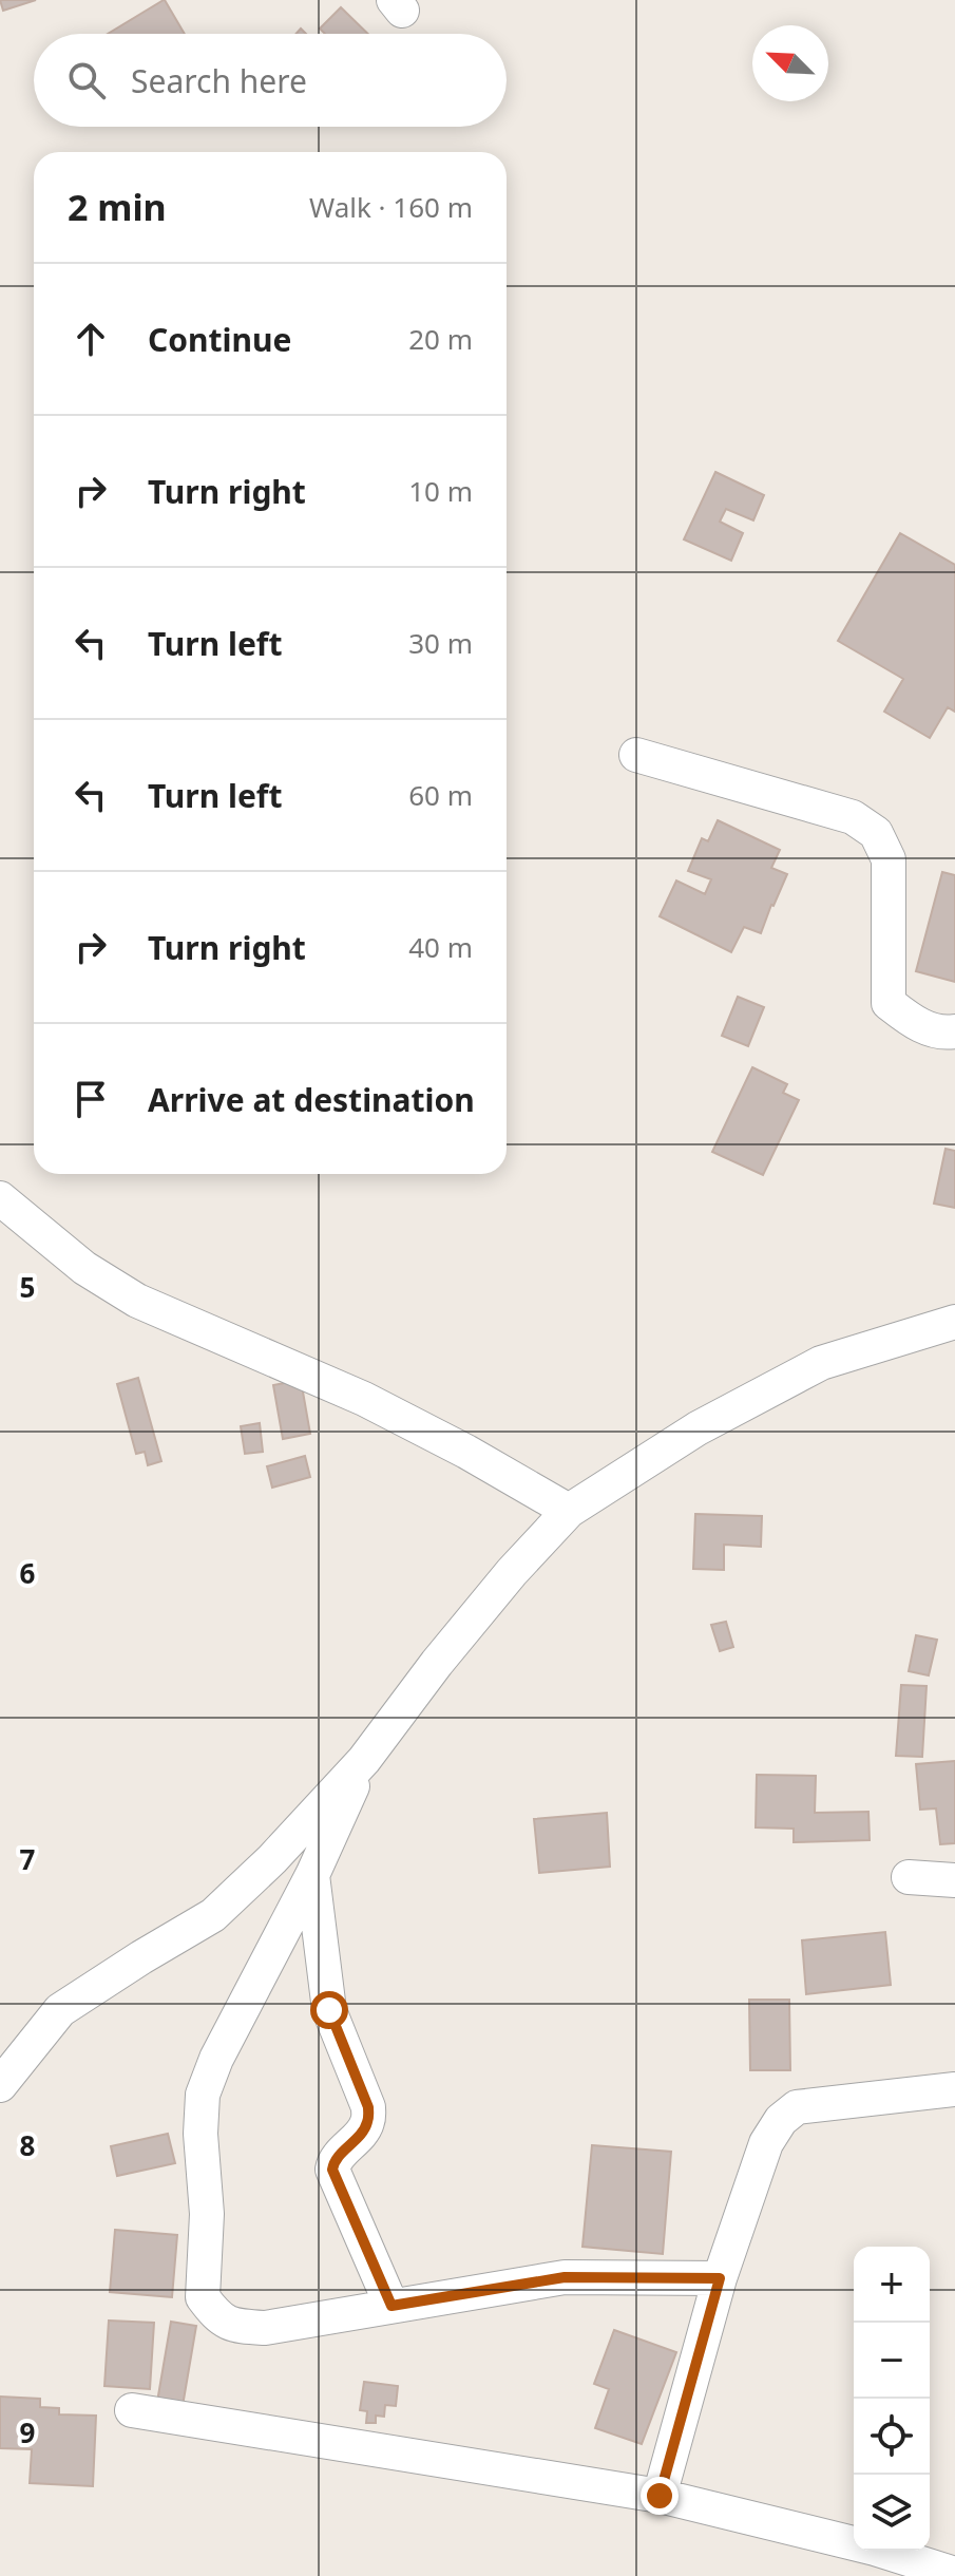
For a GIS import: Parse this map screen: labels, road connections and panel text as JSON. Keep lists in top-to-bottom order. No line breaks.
{"north":"top left","page":{"search":"Search here","heading":["2 min","Walk · 160 m"],"list":[["Continue","20 m"],["Turn right","10 m"],["Turn left","30 m"],["Turn left","60 m"],["Turn right","40 m"],"Arrive at destination"],"map_buttons":["+","−"]},"grid":{"rows":["5","6","7","8","9"]}}
